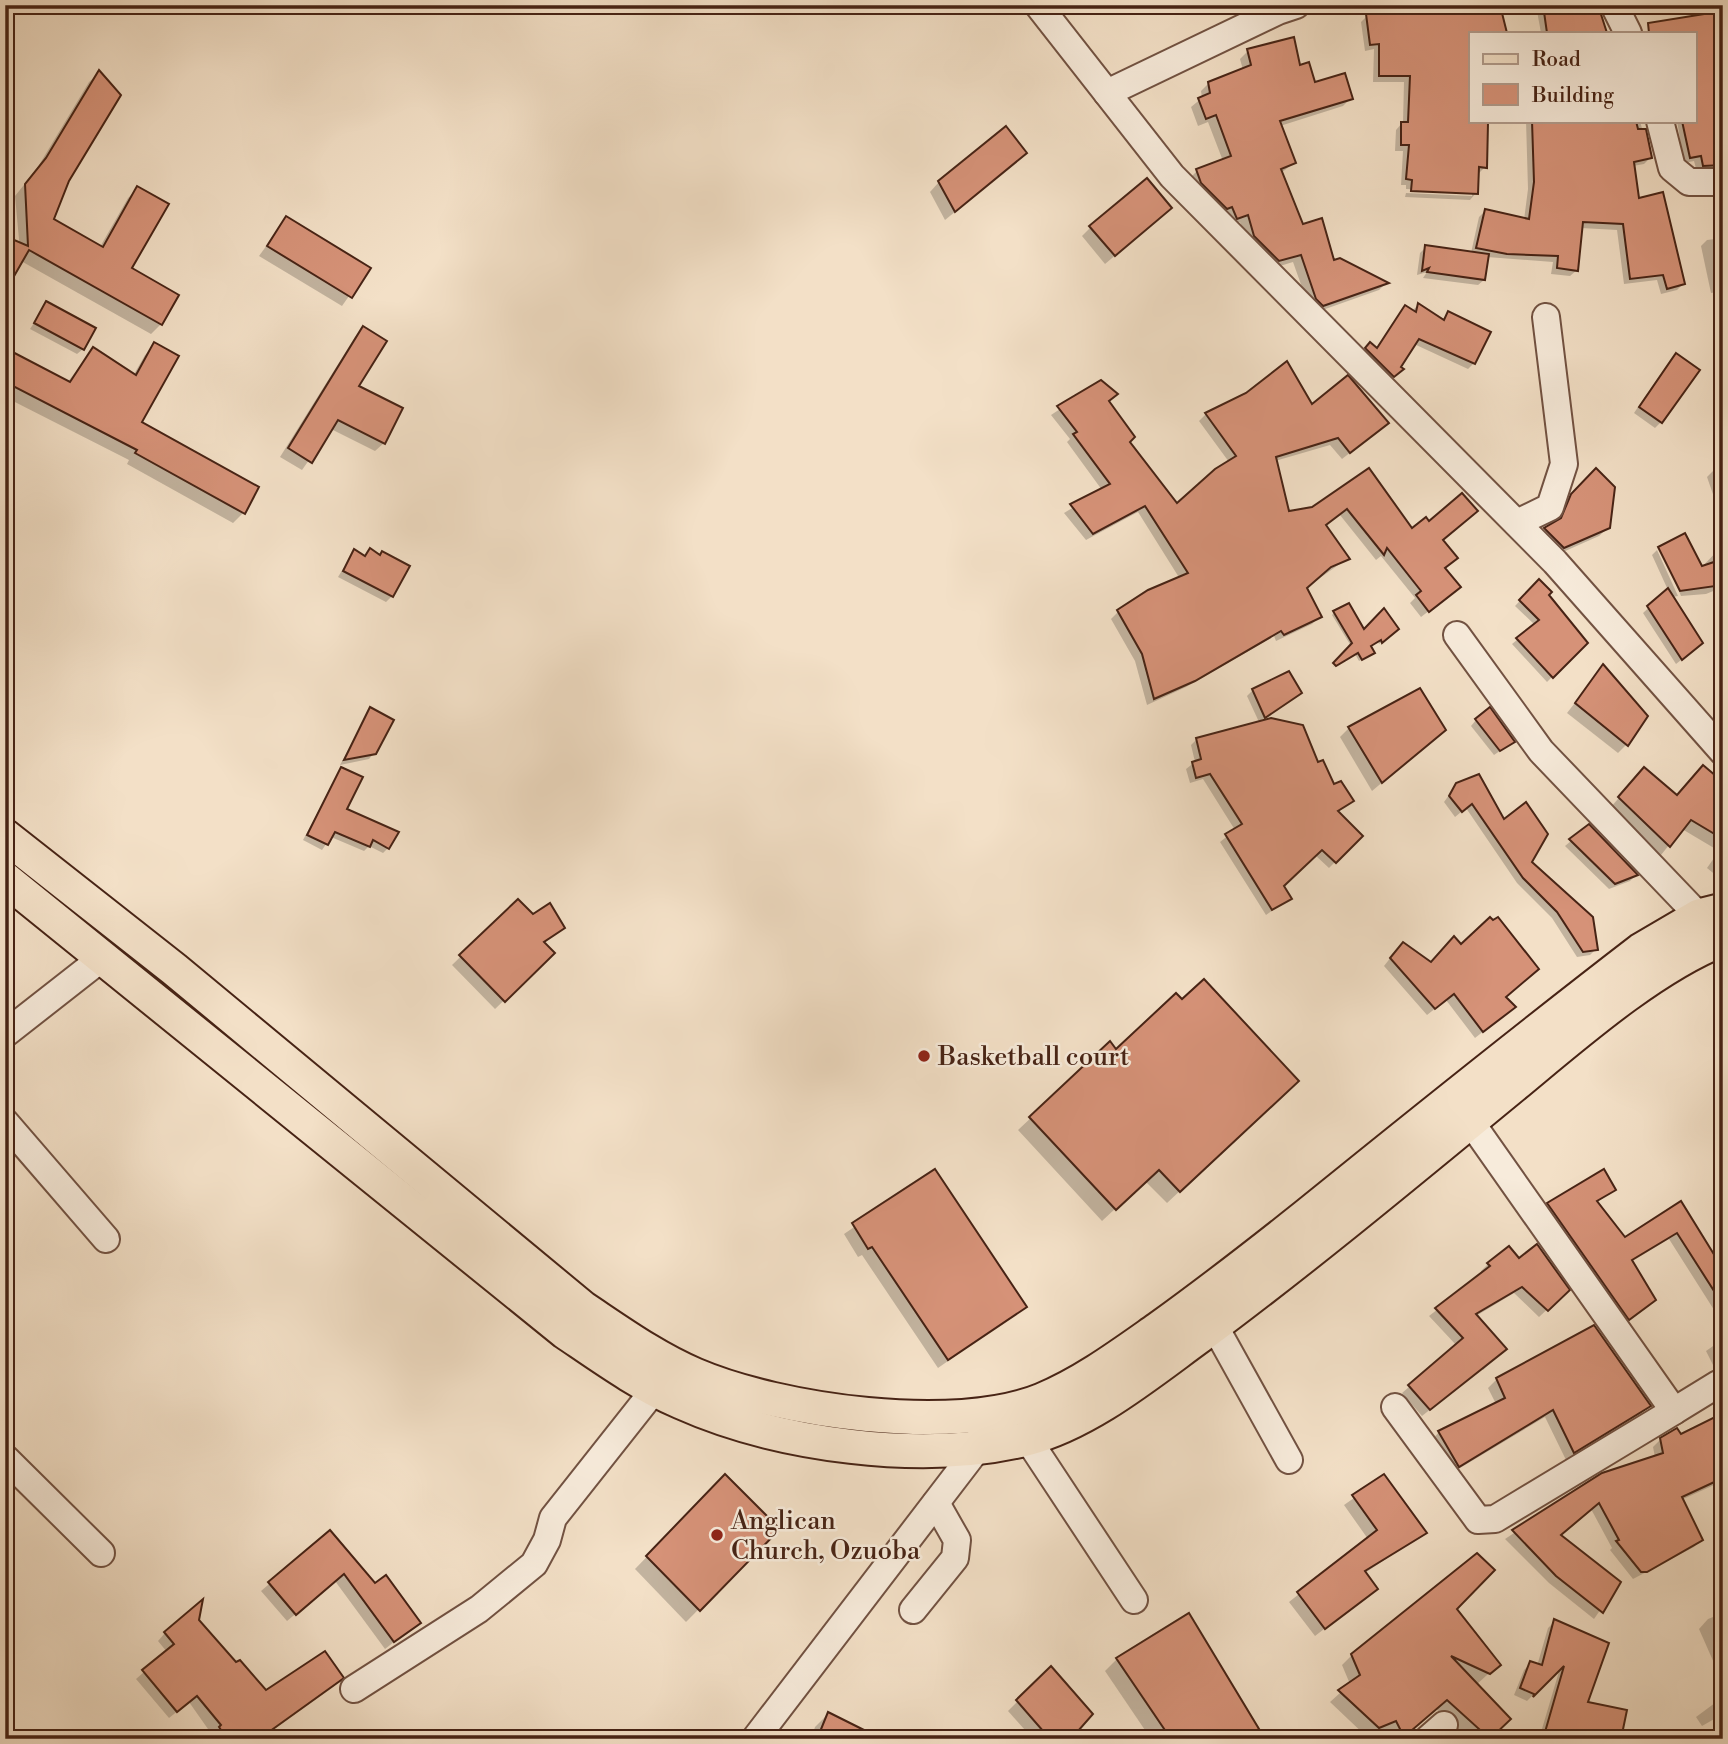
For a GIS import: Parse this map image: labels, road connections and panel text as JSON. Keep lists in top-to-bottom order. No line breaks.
{"places":["Basketball court","Anglican Church, Ozuoba"],"legend":["Road","Building"]}
